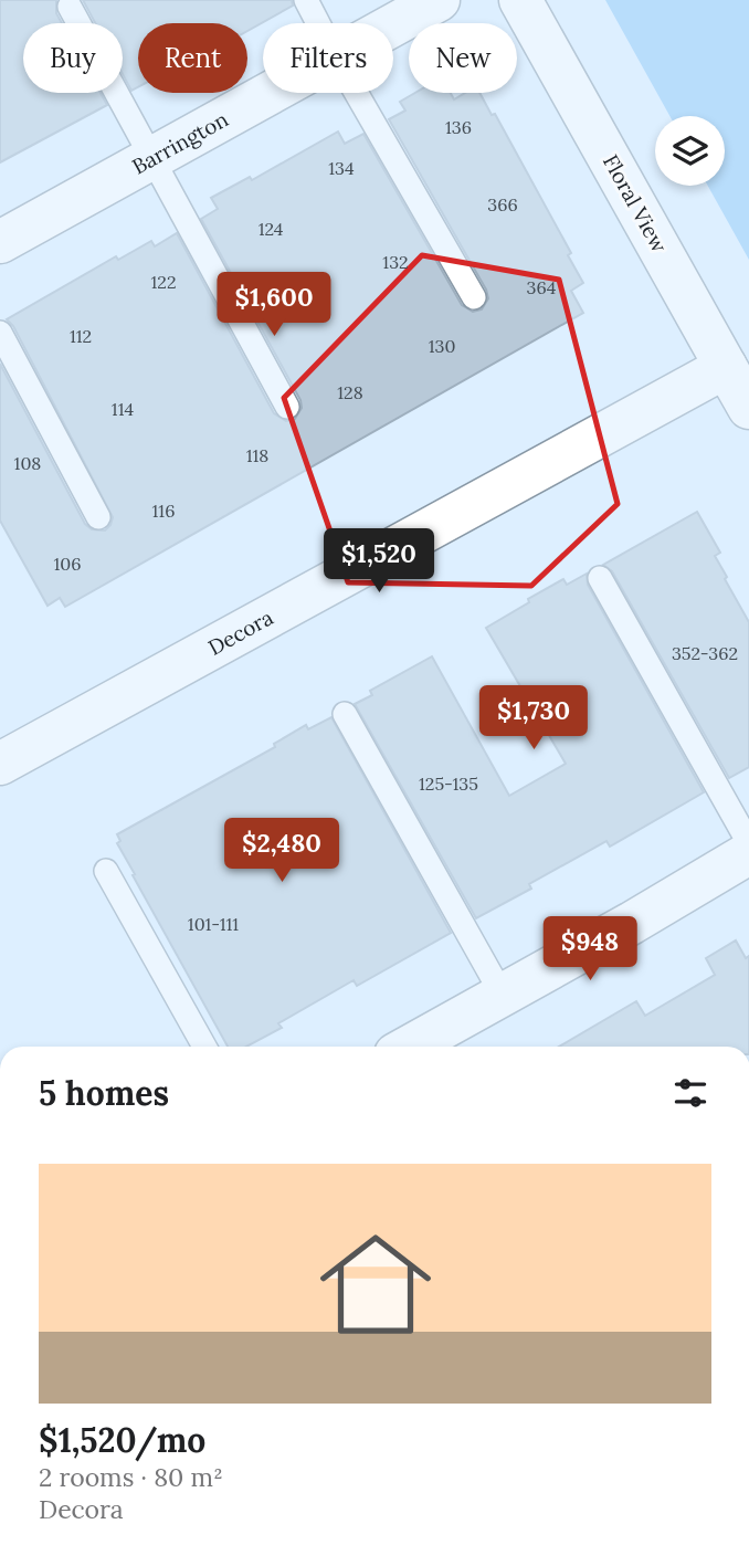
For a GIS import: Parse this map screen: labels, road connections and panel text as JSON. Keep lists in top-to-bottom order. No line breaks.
{"streets":{"street":["Barrington","Floral View","Decora"]},"crossings":[["Floral View","Decora"]],"house_numbers":["136","134","366","124","132","122","364","112","130","128","114","118","108","116","106","352-362","125-135","101-111"],"page":{"chip":["Buy","Rent","Filters","New"],"price":["$1,600","$1,520","$1,730","$2,480","$948"],"heading":"5 homes","list":[{"name":"$1,520/mo","note":"2 rooms · 80 m² · Decora"}]}}
